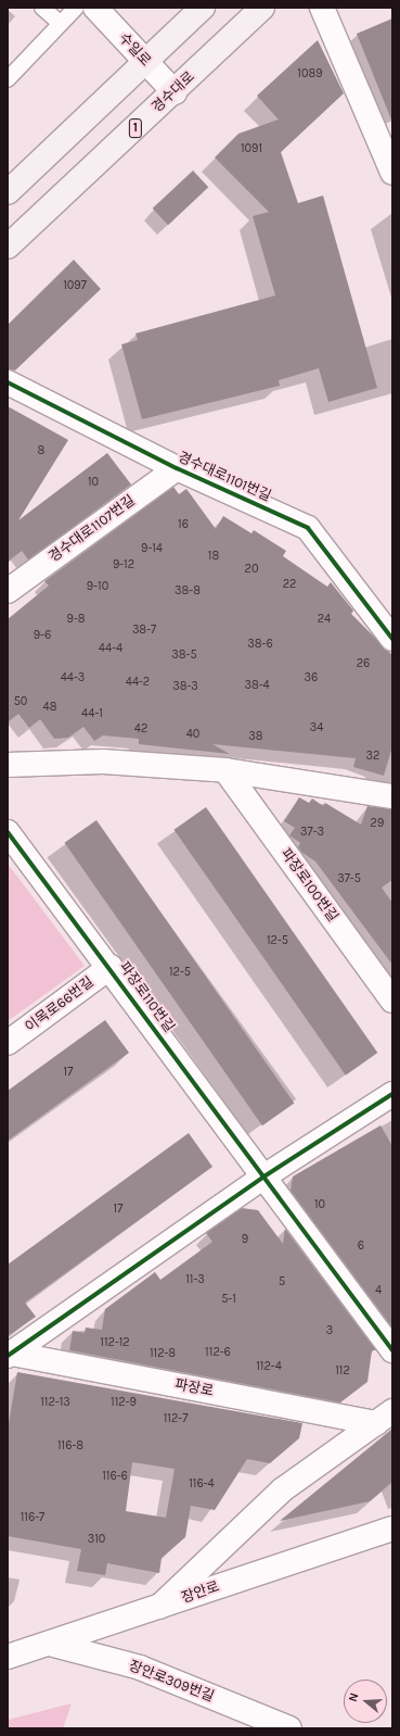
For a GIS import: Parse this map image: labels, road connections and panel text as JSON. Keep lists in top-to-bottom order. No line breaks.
{"streets":{"main road":["경수대로","1"],"street":["수일로","경수대로1101번길","경수대로1107번길","파장로100번길","파장로110번길","이목로66번길","파장로","장안로","장안로309번길"]},"crossings":[["수일로","경수대로"],["경수대로1101번길","경수대로1107번길"],["파장로110번길","이목로66번길"],["파장로","장안로"],["장안로","장안로309번길"]],"house_numbers":["1089","1091","1097","8","10","16","9-14","18","9-12","20","22","9-10","38-8","9-8","24","38-7","9-6","38-6","44-4","38-5","26","44-3","36","44-2","38-4","38-3","50","48","44-1","34","42","40","38","32","29","37-3","37-5","12-5","12-5","17","10","17","9","6","11-3","5","4","5-1","3","112-12","112-6","112-8","112-4","112","112-13","112-9","112-7","116-8","116-6","116-4","116-7","310"],"north":"left"}
